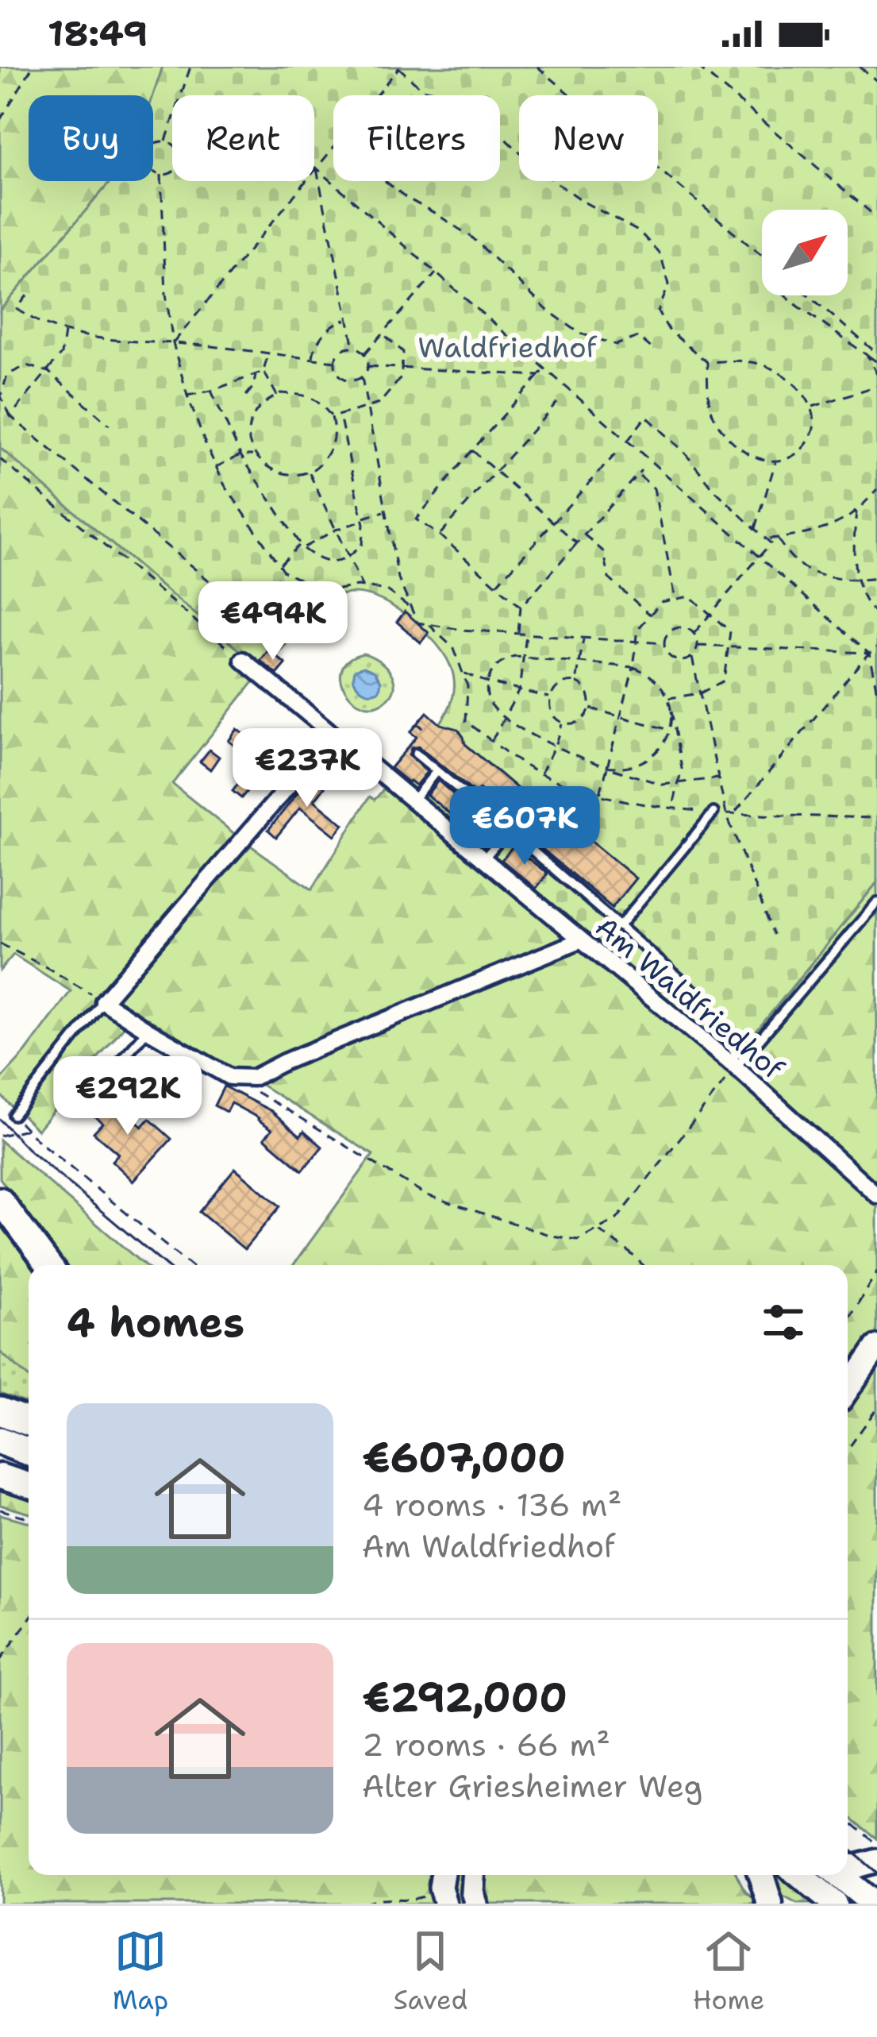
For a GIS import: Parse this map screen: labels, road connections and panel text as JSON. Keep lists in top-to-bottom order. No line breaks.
{"streets":{"street":["Am Waldfriedhof"]},"parks":["Waldfriedhof"],"north":"top right","page":{"status":"18:49","chip":["Buy","Rent","Filters","New"],"price":["€494K","€237K","€607K","€292K"],"heading":"4 homes","list":[{"name":"€607,000","note":"4 rooms · 136 m² · Am Waldfriedhof"},{"name":"€292,000","note":"2 rooms · 66 m² · Alter Griesheimer Weg"}],"tabs":["Map","Saved","Home"]}}
